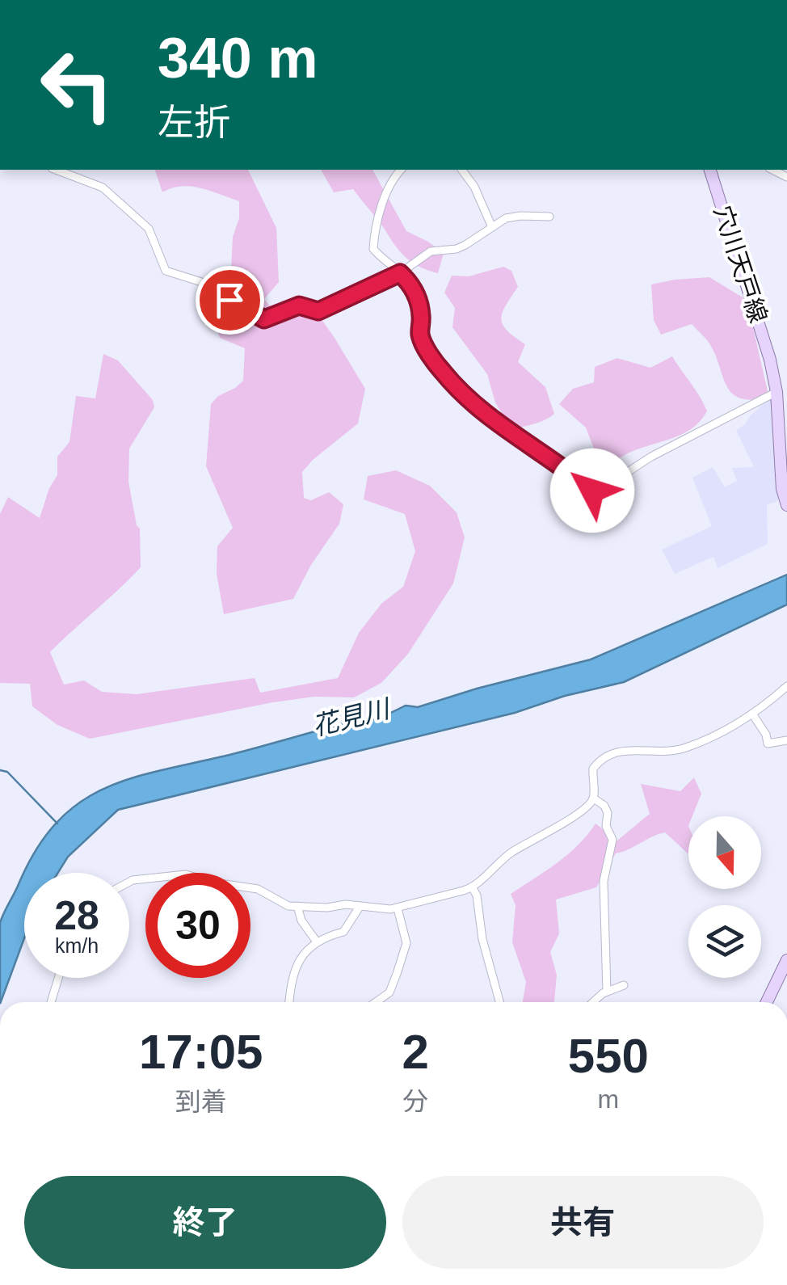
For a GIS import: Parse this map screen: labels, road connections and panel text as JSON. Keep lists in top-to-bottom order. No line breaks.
{"streets":{"main road":["穴川天戸線"]},"water":["花見川"],"north":"bottom","page":{"turn":["340 m","左折"],"speed":"28 km/h","limit":"30","eta":["17:05","到着","2","分","550","m"],"buttons":["終了","共有"]}}
